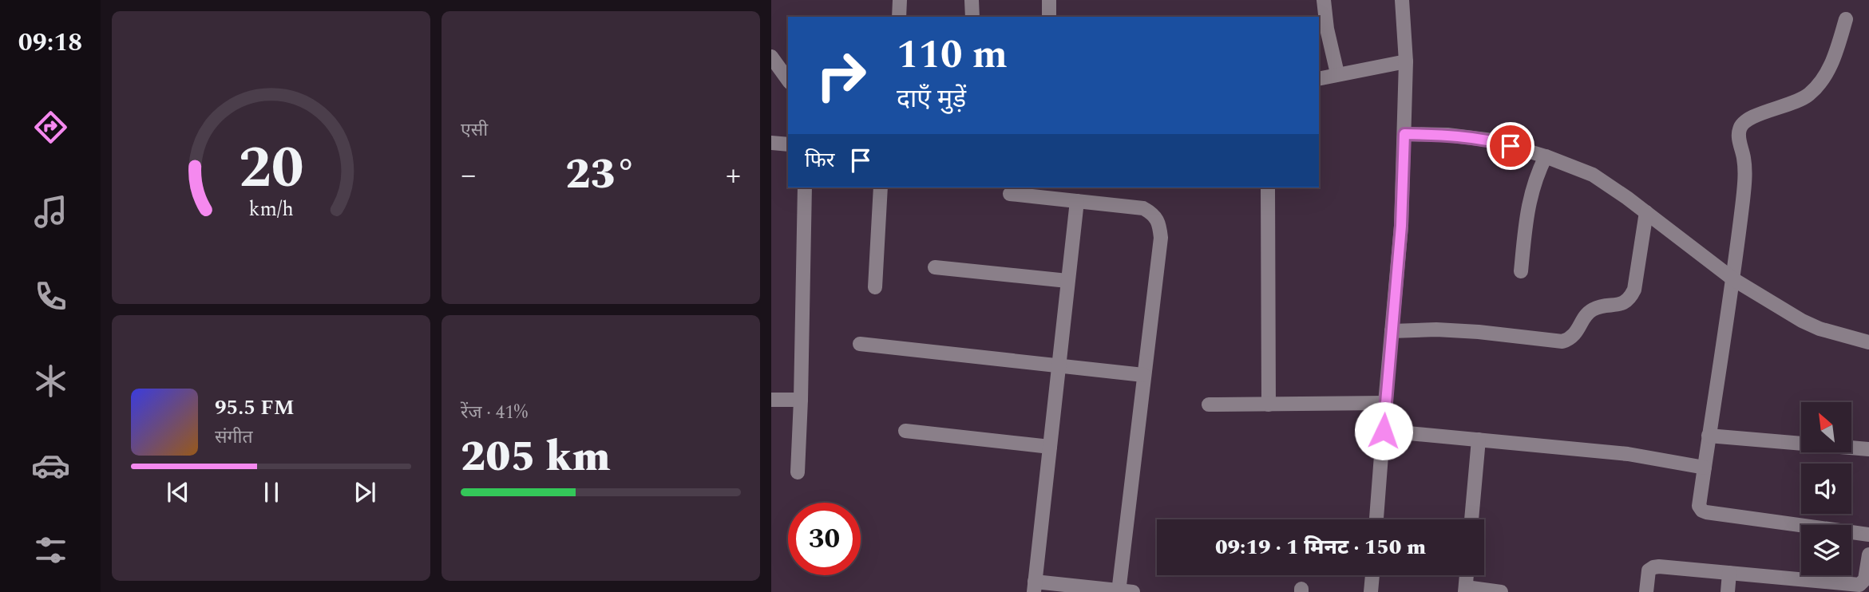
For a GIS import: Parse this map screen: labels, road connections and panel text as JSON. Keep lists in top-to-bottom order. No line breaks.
{"north":"top left","page":{"tabs":"09:18","tile":["एसी",["रेंज · 41%","205 km"]],"turn":["110 m","दाएँ मुड़ें"],"then":"फिर","heat":["−","23°","+"],"song":["95.5 FM","संगीत"],"limit":"30","trip":"09:19 · 1 मिनट · 150 m","gauge":["20","km/h"]}}
